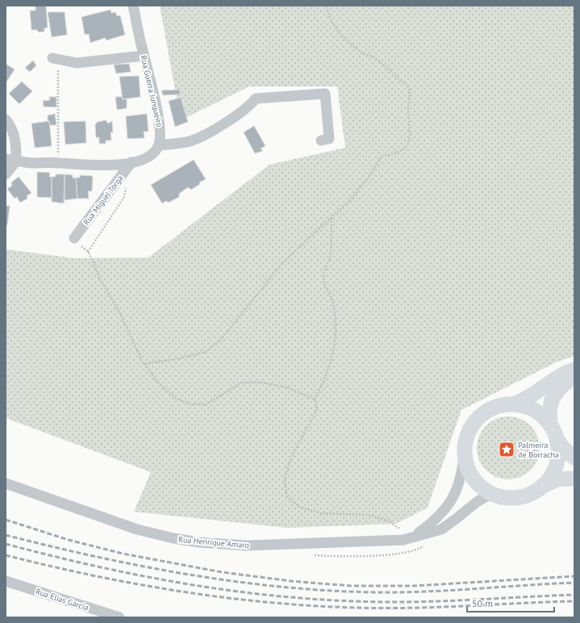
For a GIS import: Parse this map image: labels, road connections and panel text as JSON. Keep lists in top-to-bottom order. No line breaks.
{"streets":{"street":["Rua Guerra Junqueiro","Rua Miguel Torga","Rua Henrique Amaro","Rua Elias Garcia"]},"places":{"place":["Palmeira de Borracha"]},"scale_bar":"50 m"}
